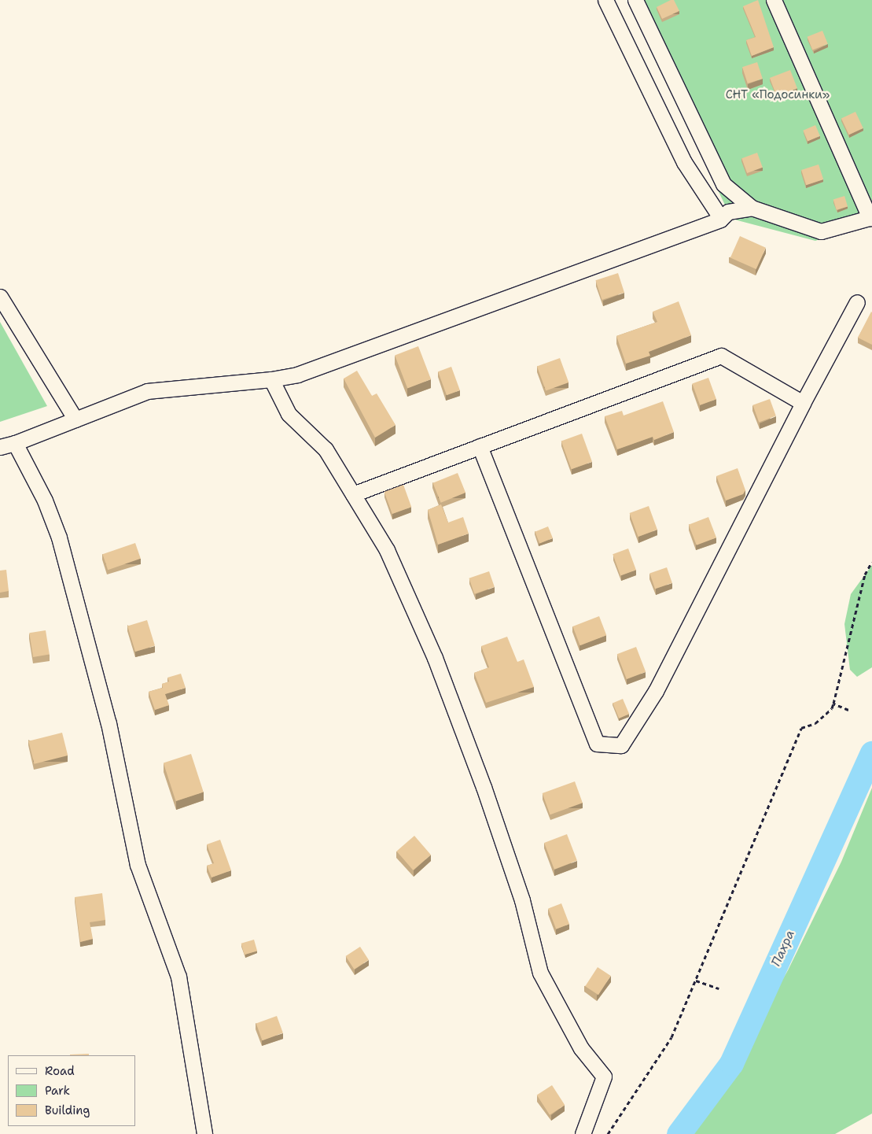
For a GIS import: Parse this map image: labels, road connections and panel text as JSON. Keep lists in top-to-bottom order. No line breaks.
{"water":["Пахра"],"parks":["СНТ «Подосинки»"],"legend":["Road","Park","Building"]}
